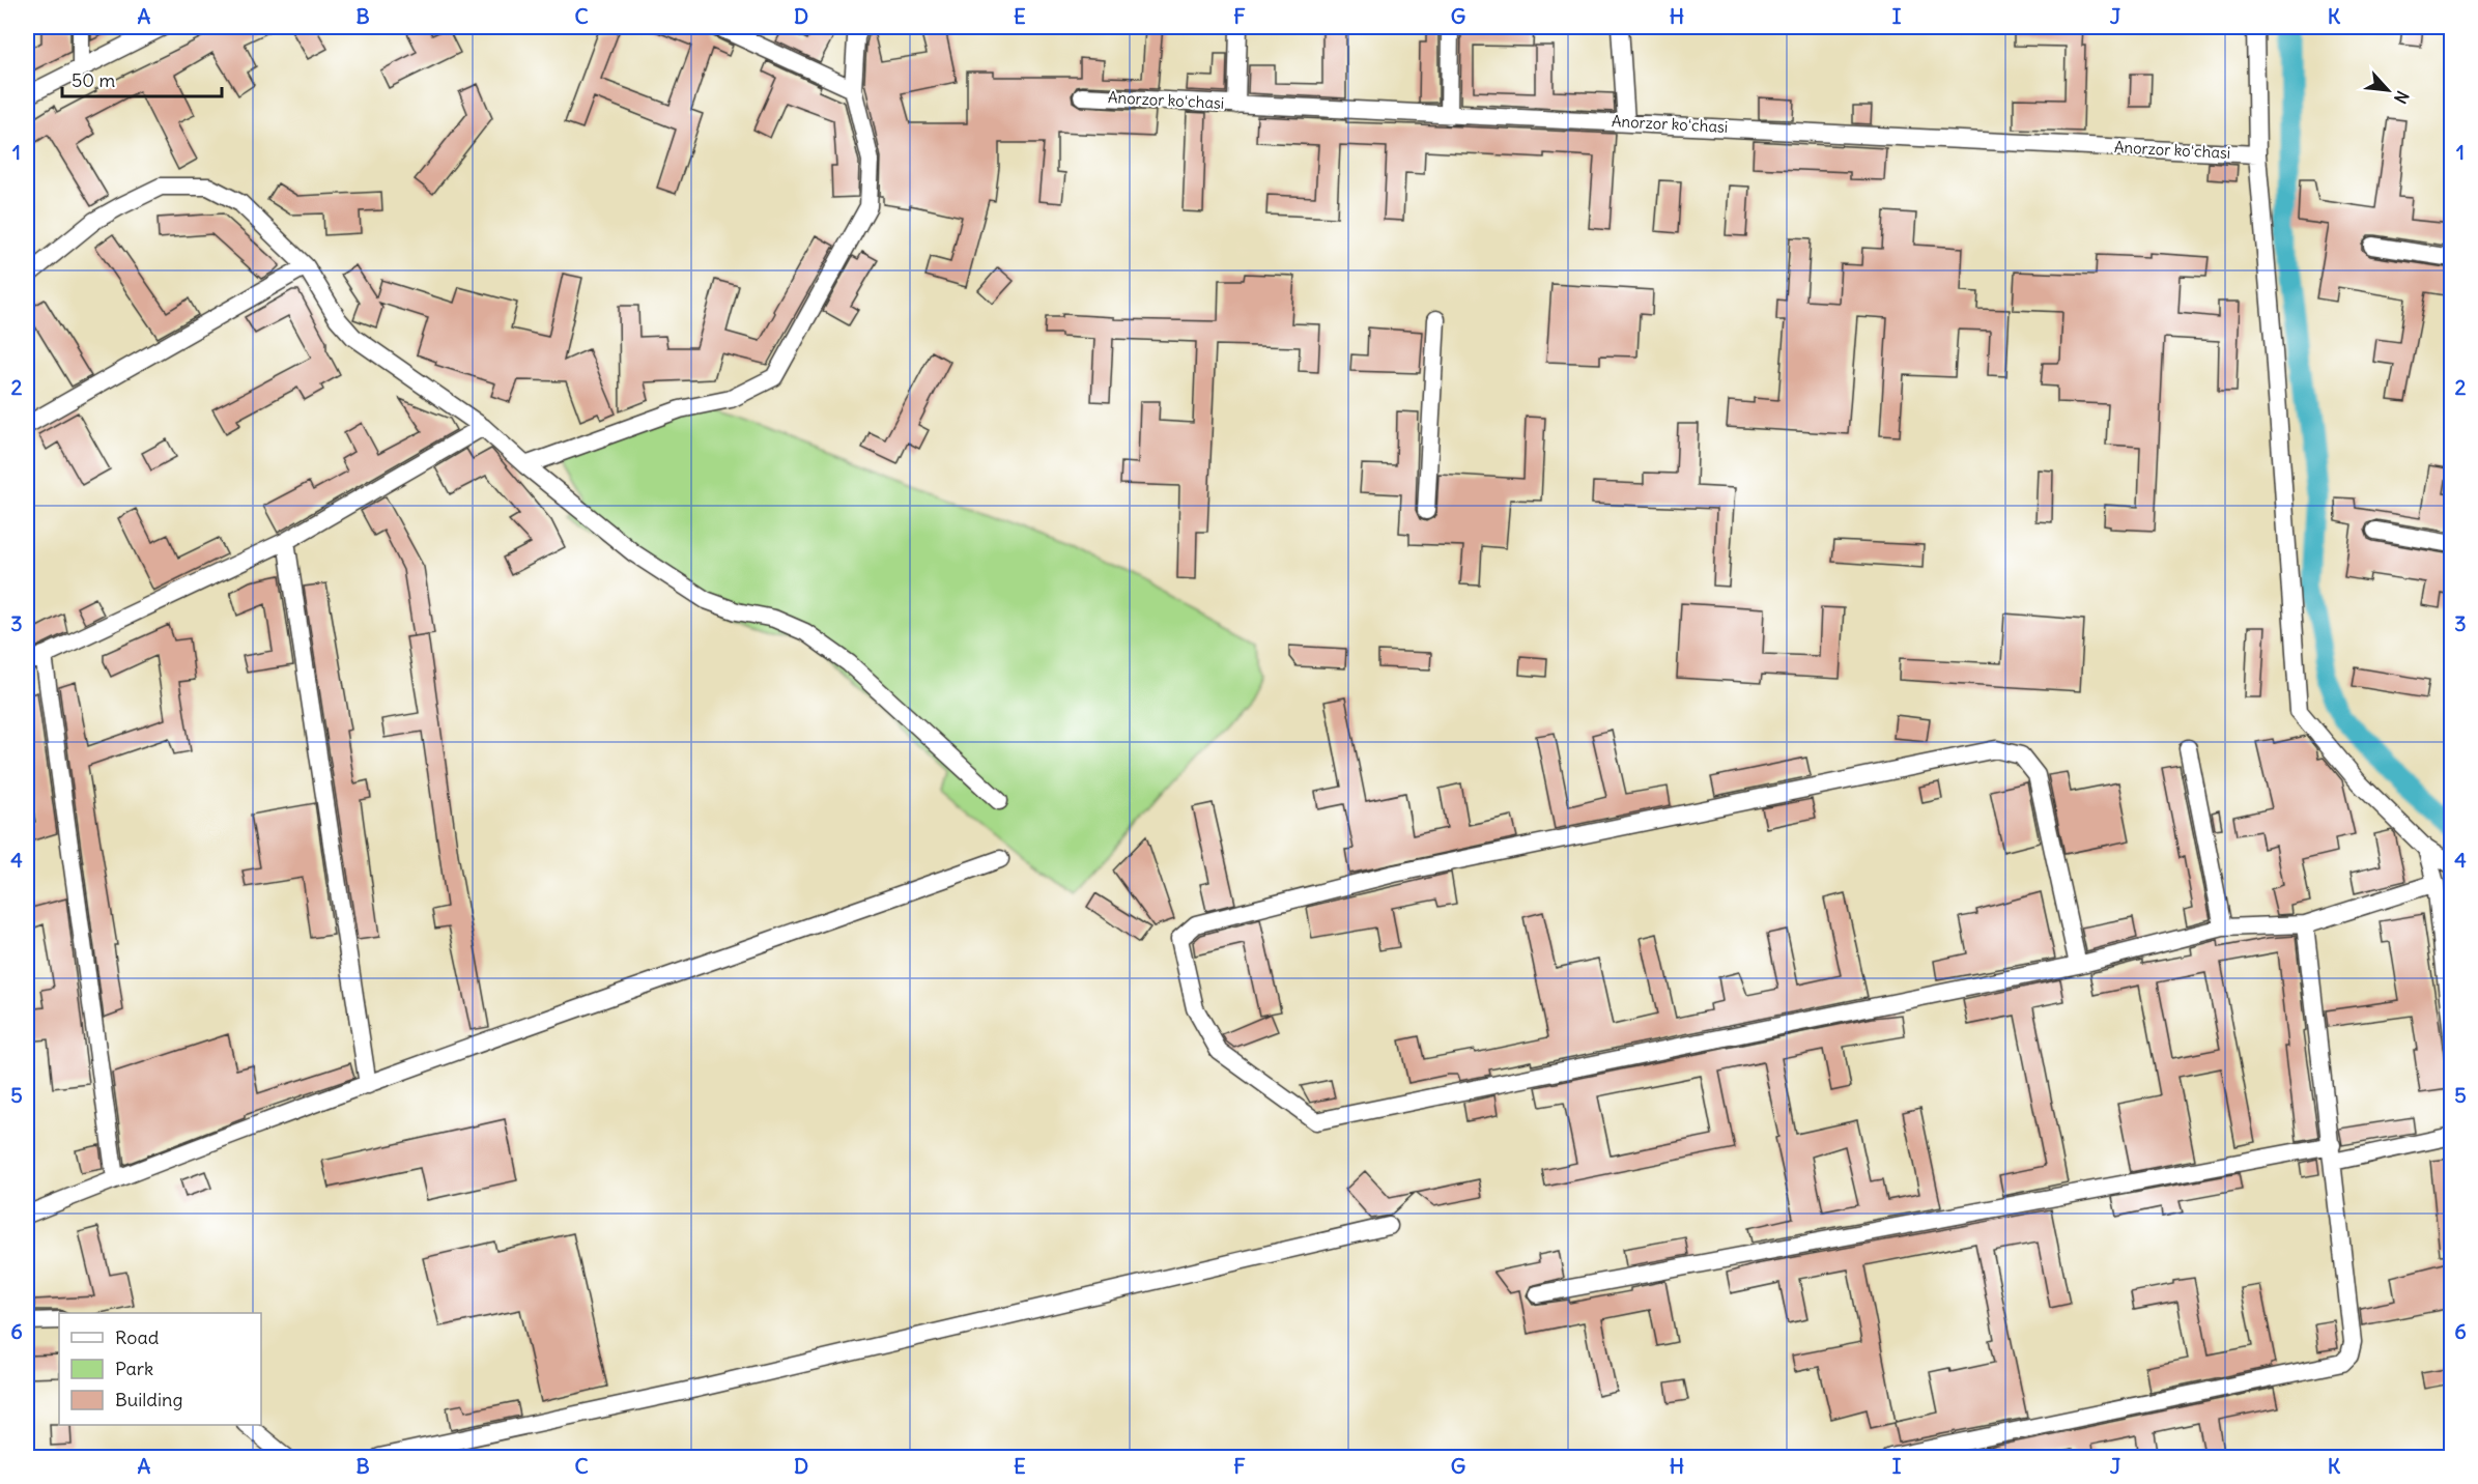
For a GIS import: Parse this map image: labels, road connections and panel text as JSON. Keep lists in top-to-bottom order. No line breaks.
{"streets":{"street":["Anorzor koʻchasi"]},"legend":["Road","Park","Building"],"scale_bar":"50 m","north":"bottom right","grid":{"columns":["A","B","C","D","E","F","G","H","I","J","K"],"rows":["1","2","3","4","5","6"]}}
